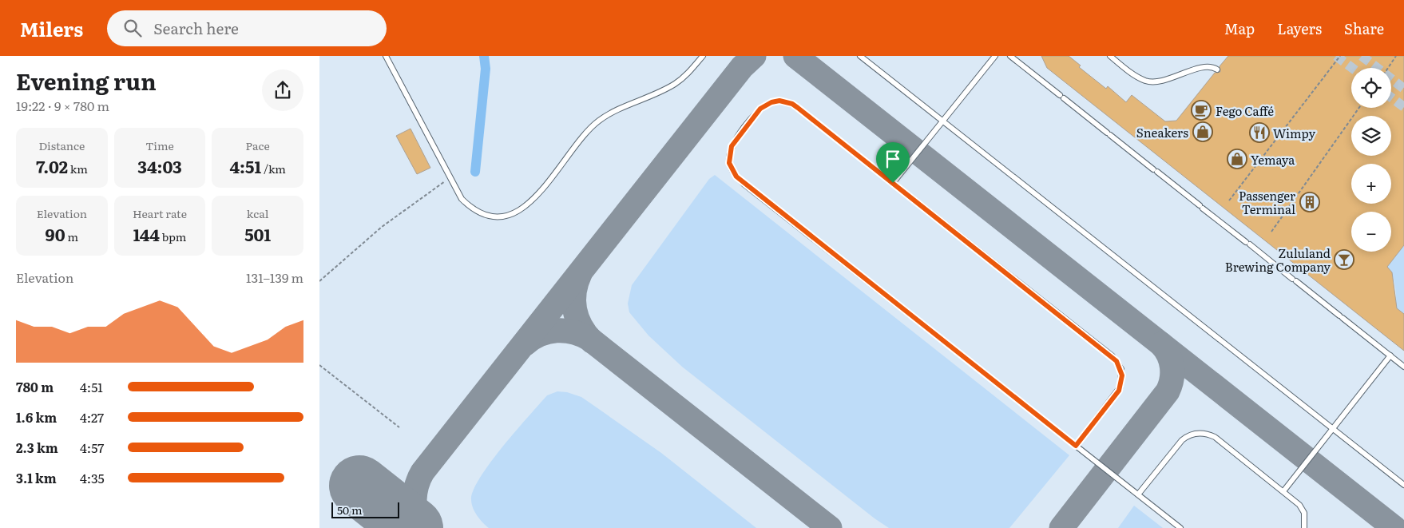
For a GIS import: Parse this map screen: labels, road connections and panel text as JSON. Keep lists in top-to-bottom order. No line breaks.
{"places":{"cafe":["Fego Caffé"],"shop":["Sneakers","Yemaya"],"restaurant":["Wimpy"],"building":["Passenger Terminal"],"bar":["Zululand Brewing Company"]},"scale_bar":"50 m","page":{"header":"Milers","search":"Search here","nav":["Map","Layers","Share"],"heading":["Evening run","19:22 · 9 × 780 m"],"map_buttons":["+","−"],"stats":[["Distance","7.02 km"],["Time","34:03"],["Pace","4:51 /km"],["Elevation","90 m"],["Heart rate","144 bpm"],["kcal","501"]],"chart":["Elevation","131–139 m"],"list":[{"name":"780 m","note":"4:51"},{"name":"1.6 km","note":"4:27"},{"name":"2.3 km","note":"4:57"},{"name":"3.1 km","note":"4:35"}],"scale":"50 m"}}
